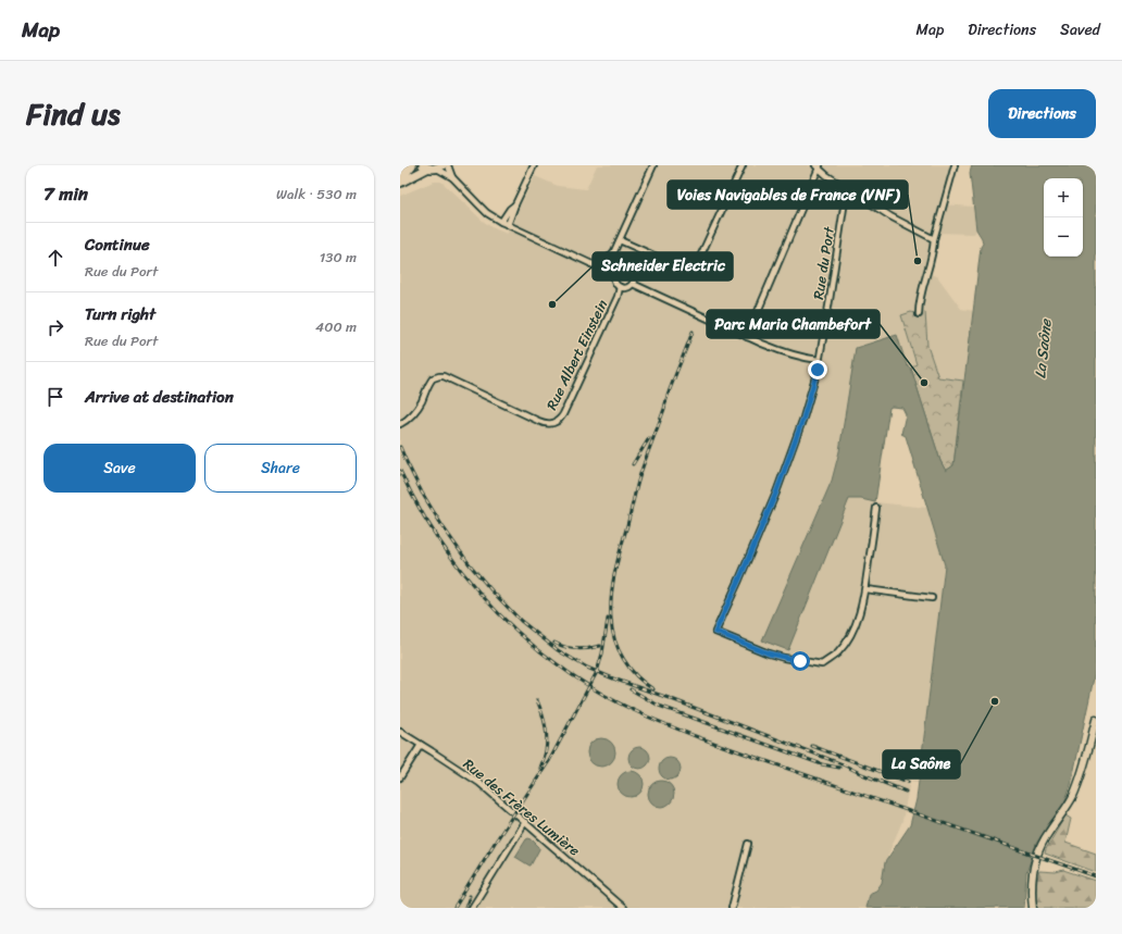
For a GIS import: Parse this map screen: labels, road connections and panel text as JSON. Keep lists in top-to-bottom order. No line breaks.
{"streets":{"street":["Rue du Port","Rue Albert Einstein","Rue des Frères Lumière"]},"water":["La Saône"],"places":["Voies Navigables de France (VNF)","Schneider Electric","Parc Maria Chambefort","La Saône"],"page":{"header":"Map","nav":["Map","Directions","Saved"],"title":"Find us","buttons":["Directions",["Save","Share"]],"heading":["7 min","Walk · 530 m"],"map_buttons":["+","−"],"list":[["Continue","Rue du Port","130 m"],["Turn right","Rue du Port","400 m"],"Arrive at destination"]}}
